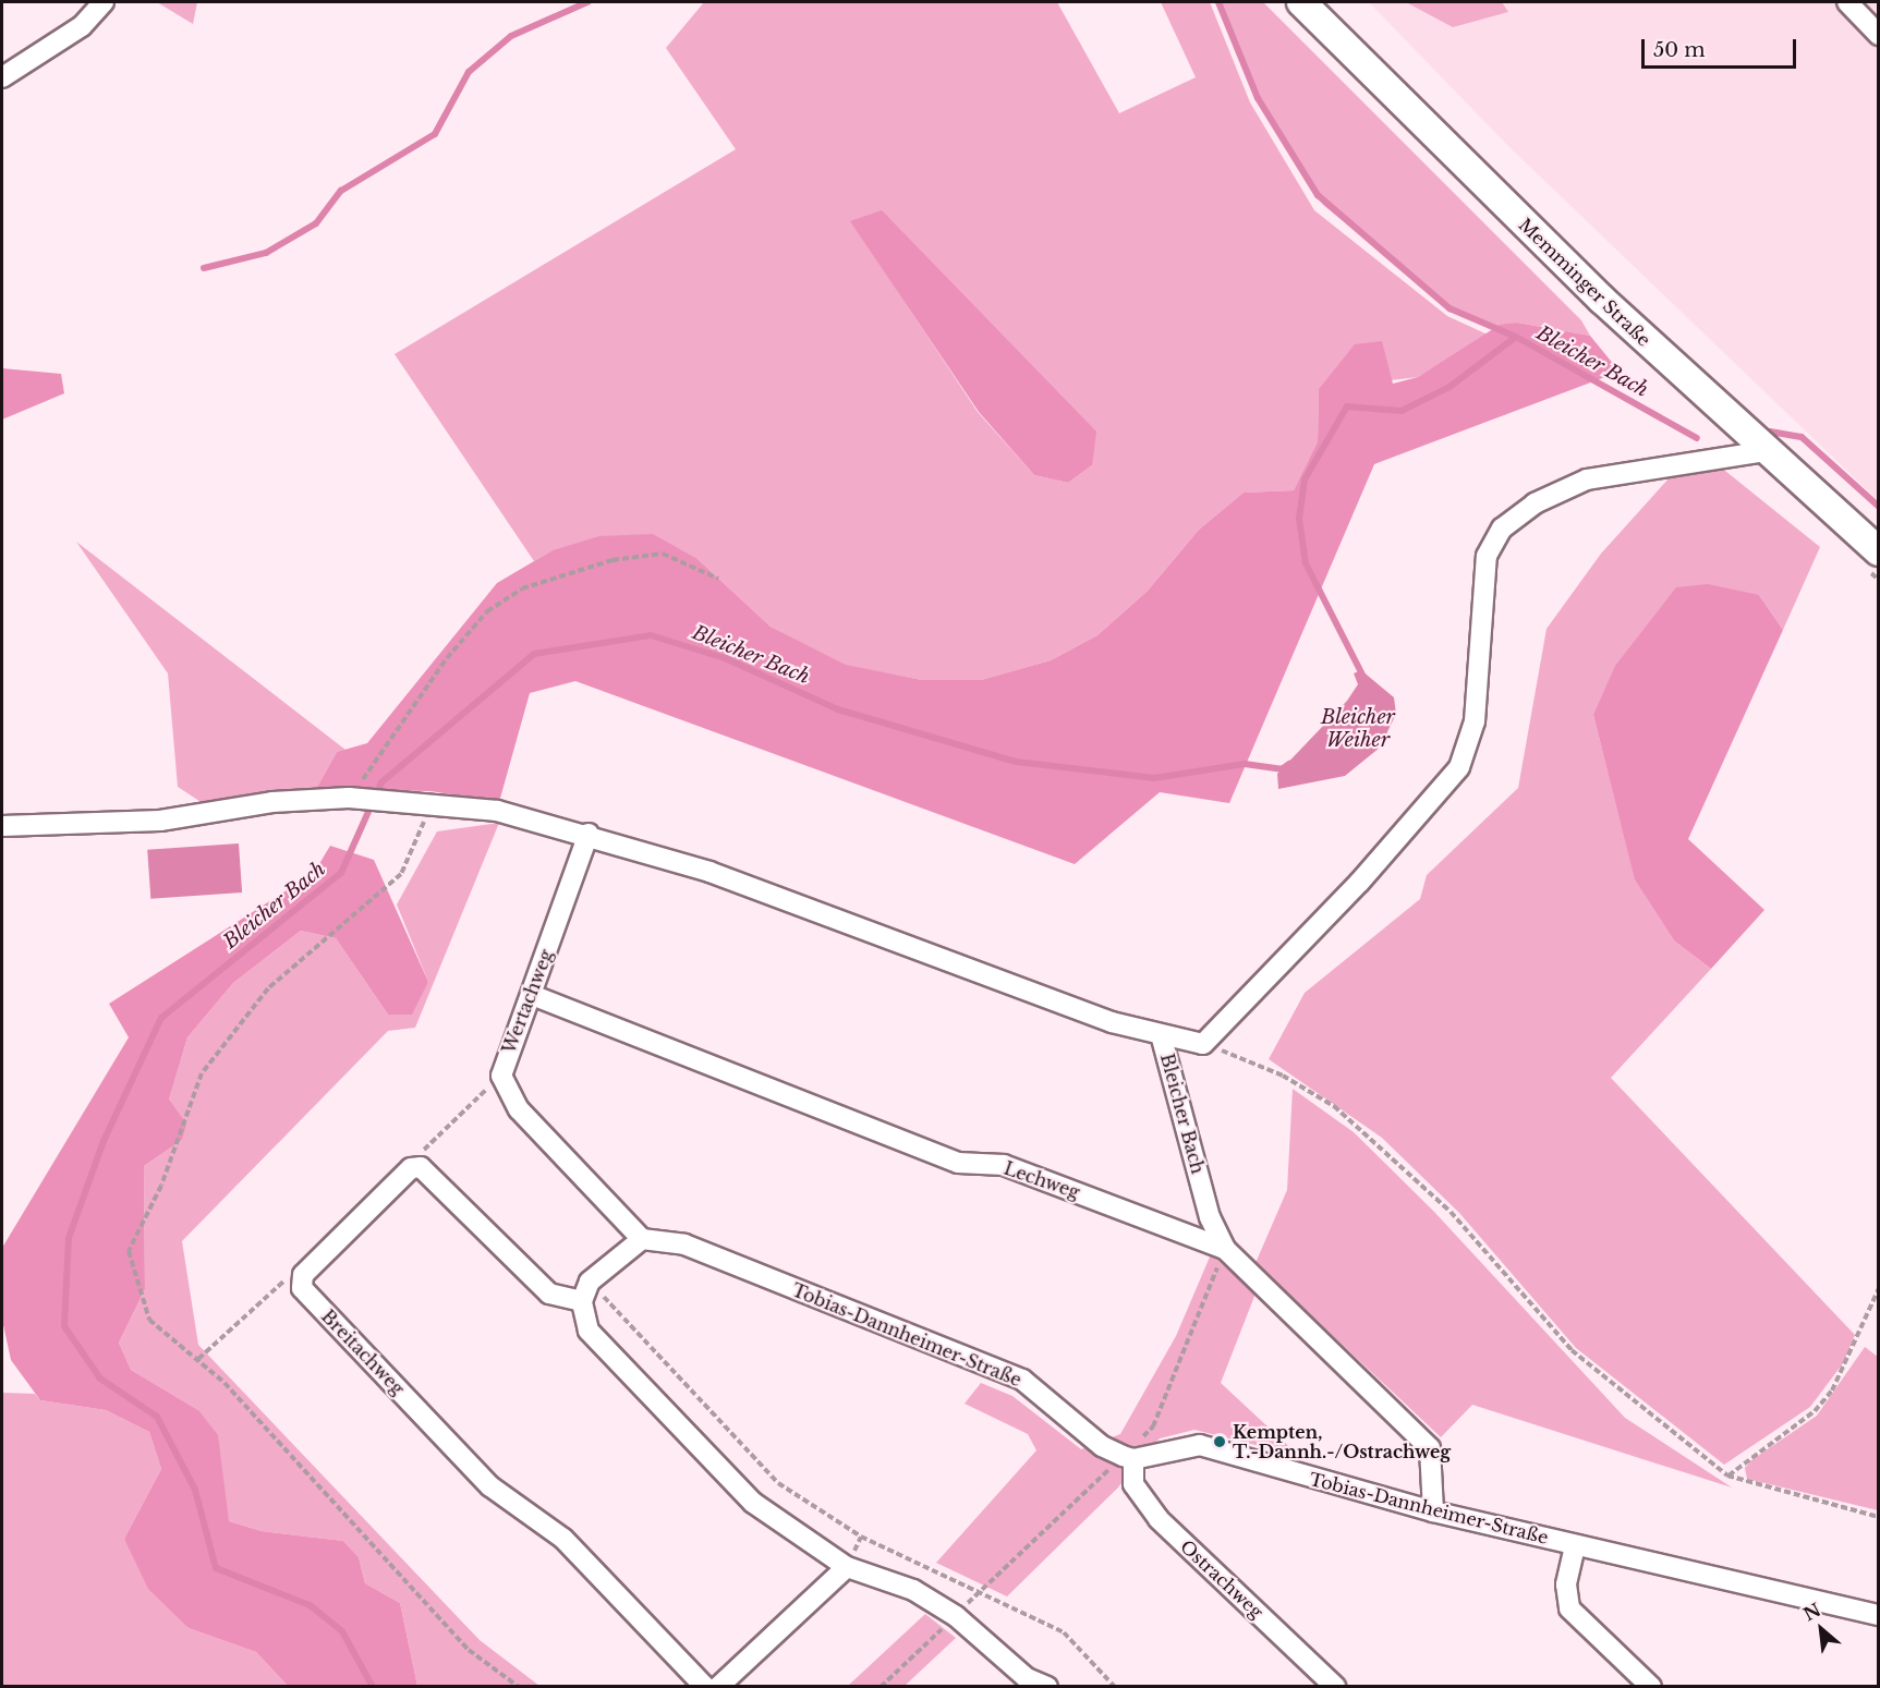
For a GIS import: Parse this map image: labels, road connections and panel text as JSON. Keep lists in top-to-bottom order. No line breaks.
{"streets":{"main road":["Memminger Straße"],"street":["Wertachweg","Bleicher Bach","Lechweg","Tobias-Dannheimer-Straße","Breitachweg","Ostrachweg"]},"crossings":[["Wertachweg","Bleicher Bach"],["Wertachweg","Lechweg"],["Wertachweg","Tobias-Dannheimer-Straße"],["Bleicher Bach","Lechweg"],["Lechweg","Tobias-Dannheimer-Straße"],["Tobias-Dannheimer-Straße","Ostrachweg"]],"water":["Bleicher Bach","Bleicher Weiher"],"places":["Kempten, T.-Dannh.-/Ostrachweg"],"scale_bar":"50 m","north":"top left"}
